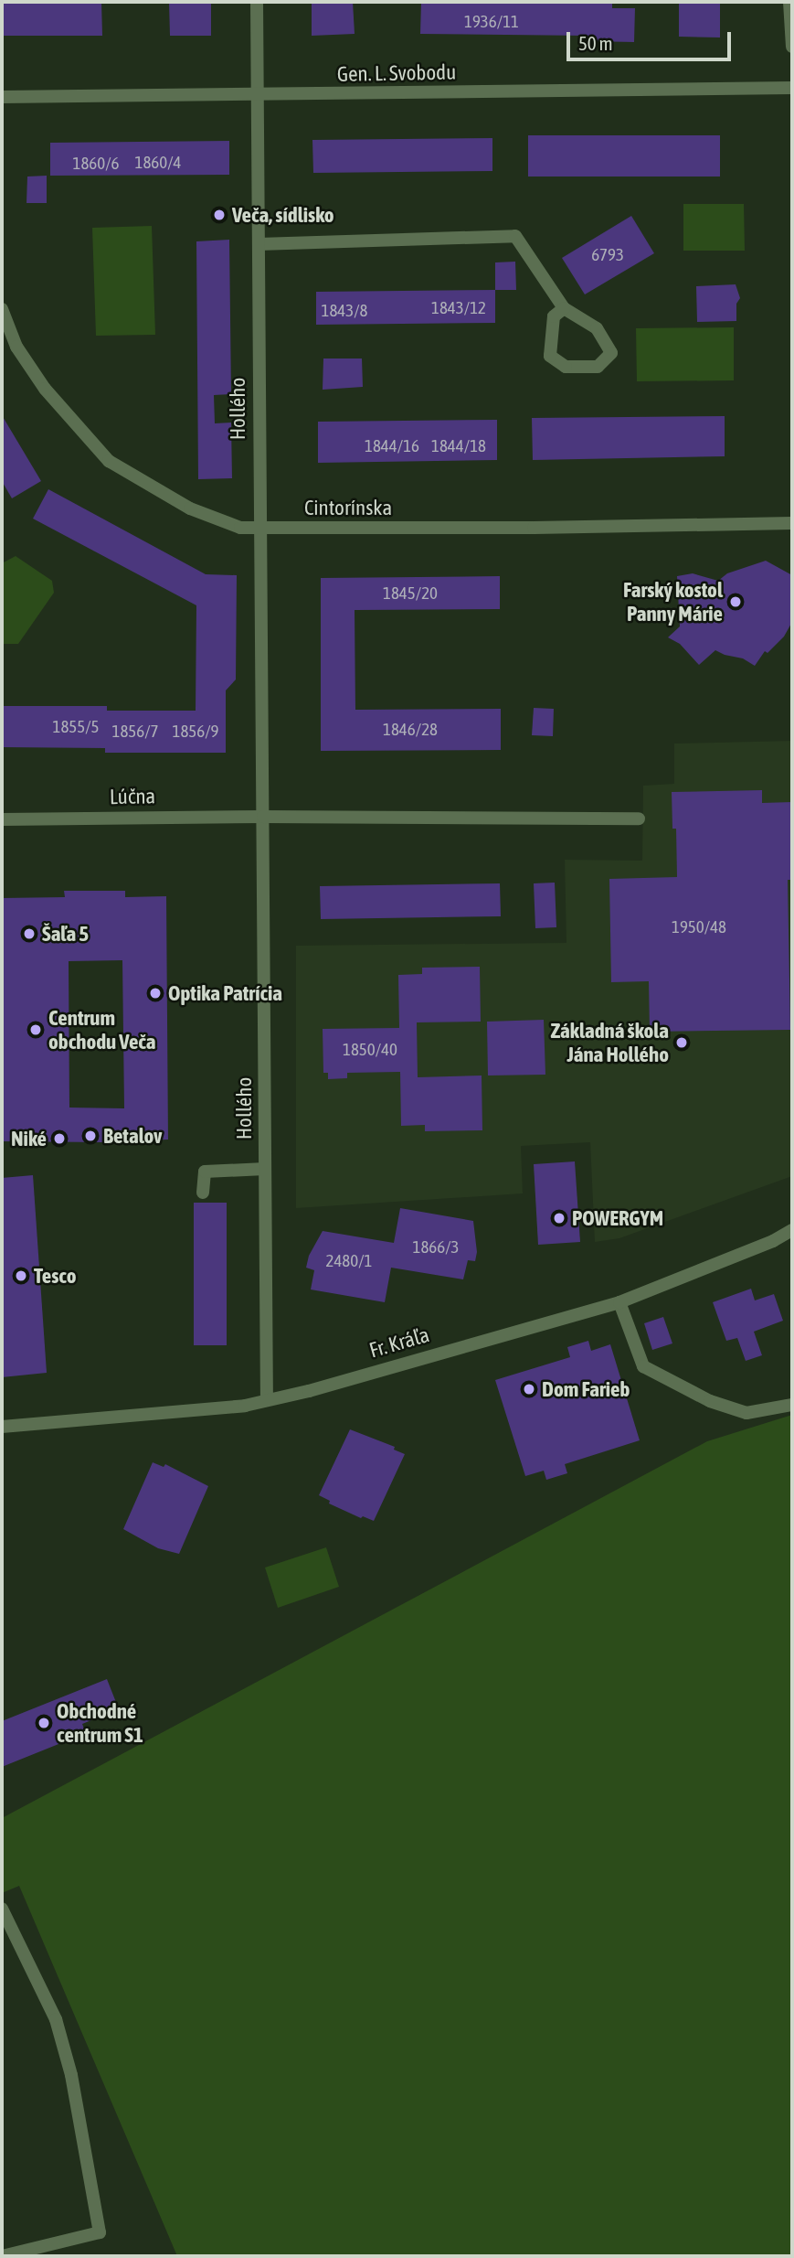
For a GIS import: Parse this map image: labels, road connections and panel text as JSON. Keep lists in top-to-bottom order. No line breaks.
{"streets":{"street":["Gen. L. Svobodu","Hollého","Cintorínska","Lúčna","Fr. Kráľa"]},"crossings":[["Gen. L. Svobodu","Hollého"],["Hollého","Cintorínska"],["Hollého","Lúčna"],["Hollého","Fr. Kráľa"]],"places":["Veča, sídlisko","Farský kostol Panny Márie","Šaľa 5","Optika Patrícia","Centrum obchodu Veča","Základná škola Jána Hollého","Betalov","Niké","POWERGYM","Tesco","Dom Farieb","Obchodné centrum S1"],"house_numbers":["1936/11","1860/4","1860/6","6793","1843/12","1843/8","1844/16","1844/18","1845/20","1855/5","1846/28","1856/7","1856/9","1950/48","1850/40","1866/3","2480/1"],"scale_bar":"50 m"}
